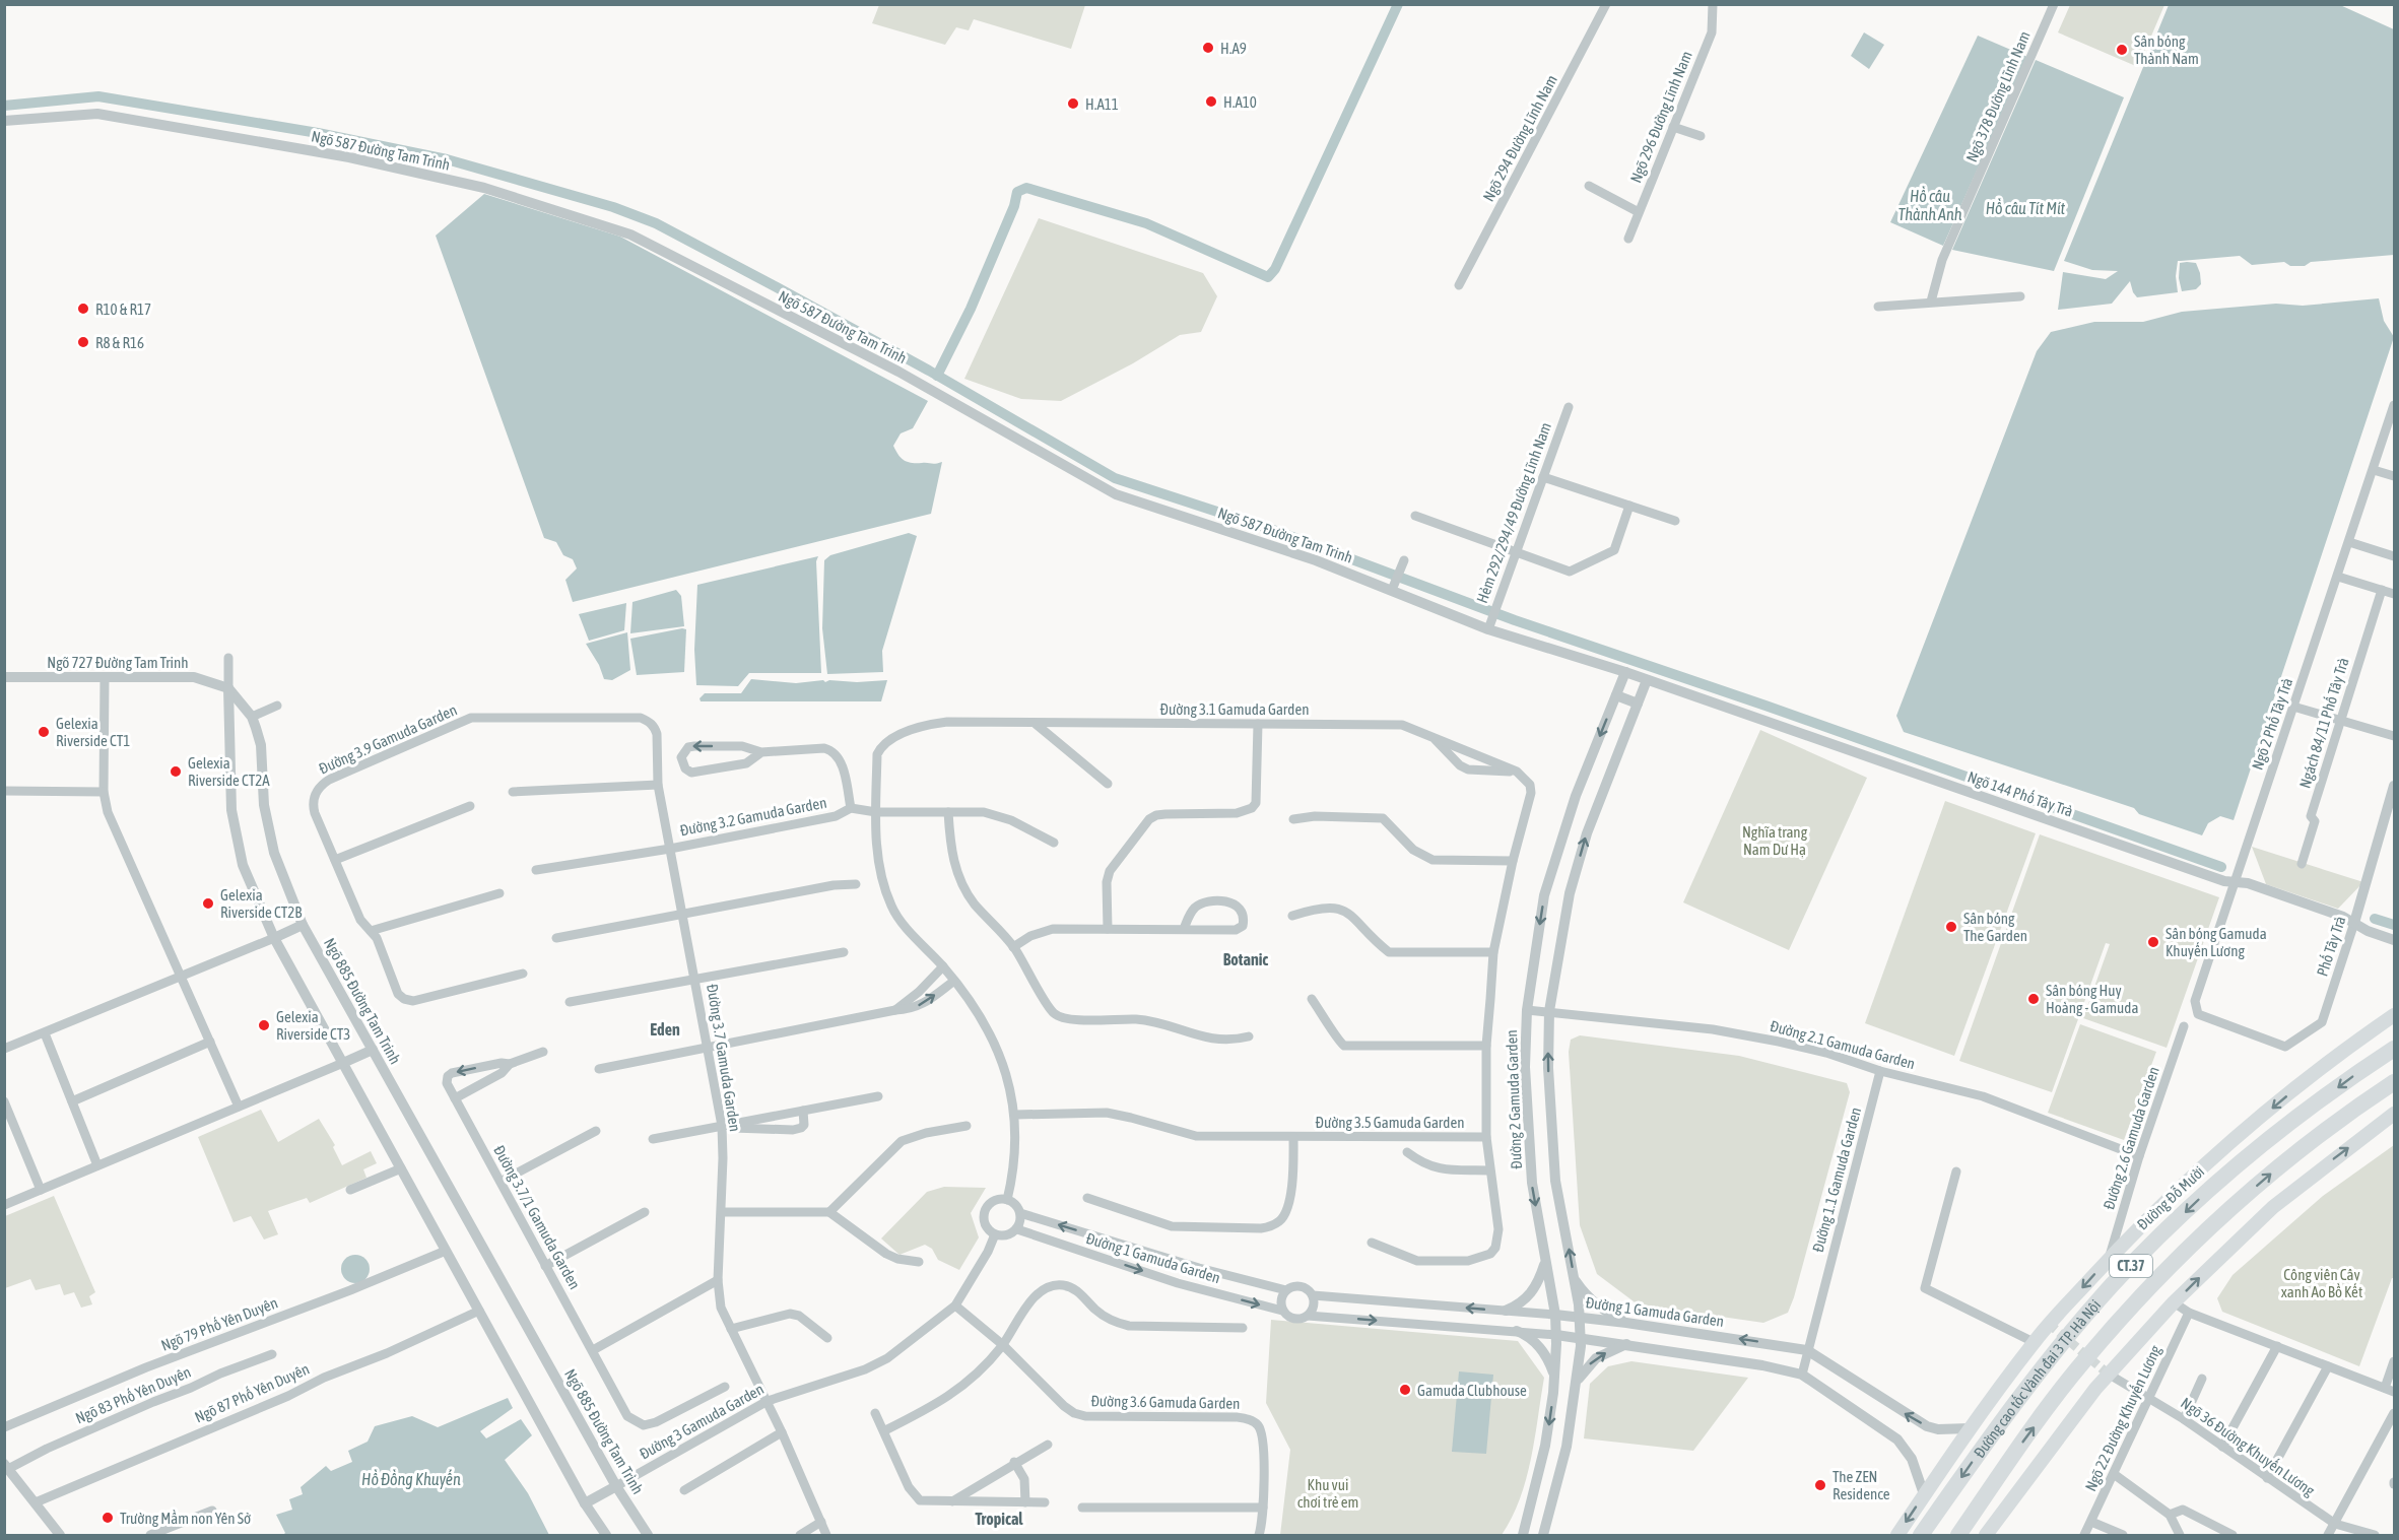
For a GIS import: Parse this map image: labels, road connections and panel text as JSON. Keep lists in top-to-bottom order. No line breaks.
{"streets":{"highway":["CT.37","Đường cao tốc Vành đai 3 TP. Hà Nội"],"main road":["Đường Đỗ Mười"],"street":["Ngõ 378 Đường Lĩnh Nam","Ngõ 296 Đường Lĩnh Nam","Ngõ 294 Đường Lĩnh Nam","Ngõ 587 Đường Tam Trinh","Hẻm 292/294/49 Đường Lĩnh Nam","Ngõ 727 Đường Tam Trinh","Đường 3.1 Gamuda Garden","Ngách 84/11 Phố Tây Trà","Ngõ 2 Phố Tây Trà","Đường 3.9 Gamuda Garden","Ngõ 144 Phố Tây Trà","Đường 3.2 Gamuda Garden","Phố Tây Trà","Ngõ 885 Đường Tam Trinh","Đường 2.1 Gamuda Garden","Đường 3.7 Gamuda Garden","Đường 2 Gamuda Garden","Đường 3.5 Gamuda Garden","Đường 2.6 Gamuda Garden","Đường 1.1 Gamuda Garden","Đường 3.7/1 Gamuda Garden","Đường 1 Gamuda Garden","Ngõ 79 Phố Yên Duyên","Ngõ 87 Phố Yên Duyên","Ngõ 83 Phố Yên Duyên","Đường 3.6 Gamuda Garden","Ngõ 22 Đường Khuyến Lương","Đường 3 Gamuda Garden","Ngõ 36 Đường Khuyến Lương"]},"crossings":[["Ngõ 587 Đường Tam Trinh","Hẻm 292/294/49 Đường Lĩnh Nam"],["Ngõ 587 Đường Tam Trinh","Ngõ 144 Phố Tây Trà"],["Ngõ 587 Đường Tam Trinh","Đường 2 Gamuda Garden"],["Ngõ 727 Đường Tam Trinh","Ngõ 885 Đường Tam Trinh"],["Đường 3.1 Gamuda Garden","Đường 3.2 Gamuda Garden"],["Ngõ 2 Phố Tây Trà","Ngõ 144 Phố Tây Trà"],["Ngõ 2 Phố Tây Trà","Phố Tây Trà"],["Đường 3.9 Gamuda Garden","Đường 3.7 Gamuda Garden"],["Ngõ 144 Phố Tây Trà","Phố Tây Trà"],["Ngõ 144 Phố Tây Trà","Đường 2 Gamuda Garden"],["Đường 3.2 Gamuda Garden","Đường 3.7 Gamuda Garden"],["Ngõ 885 Đường Tam Trinh","Đường 3 Gamuda Garden"],["Đường 2.1 Gamuda Garden","Đường 2 Gamuda Garden"],["Đường 2.1 Gamuda Garden","Đường 2.6 Gamuda Garden"],["Đường 2.1 Gamuda Garden","Đường 1.1 Gamuda Garden"],["Đường 3.7 Gamuda Garden","Đường 3 Gamuda Garden"],["Đường 2 Gamuda Garden","Đường 1 Gamuda Garden"],["Đường 2.6 Gamuda Garden","Đường Đỗ Mười"],["Đường 1.1 Gamuda Garden","Đường 1 Gamuda Garden"],["Đường Đỗ Mười","Đường 1 Gamuda Garden"],["Đường 1 Gamuda Garden","Đường 3 Gamuda Garden"],["Đường 3.6 Gamuda Garden","Đường 3 Gamuda Garden"],["Ngõ 22 Đường Khuyến Lương","Ngõ 36 Đường Khuyến Lương"]],"districts":["Botanic","Eden","Tropical"],"water":["Hồ câu Thành Anh","Hồ câu Tít Mít","Hồ Đồng Khuyến"],"parks":["Nghĩa trang Nam Dư Hạ","Công viên Cây xanh Ao Bồ Kết","Khu vui chơi trẻ em"],"places":["H.A9","Sân bóng Thành Nam","H.A10","H.A11","R10 & R17","R8 & R16","Gelexia Riverside CT1","Gelexia Riverside CT2A","Gelexia Riverside CT2B","Sân bóng The Garden","Sân bóng Gamuda Khuyến Lương","Sân bóng Huy Hoàng - Gamuda","Gelexia Riverside CT3","Gamuda Clubhouse","The ZEN Residence","Trường Mầm non Yên Sở"]}
